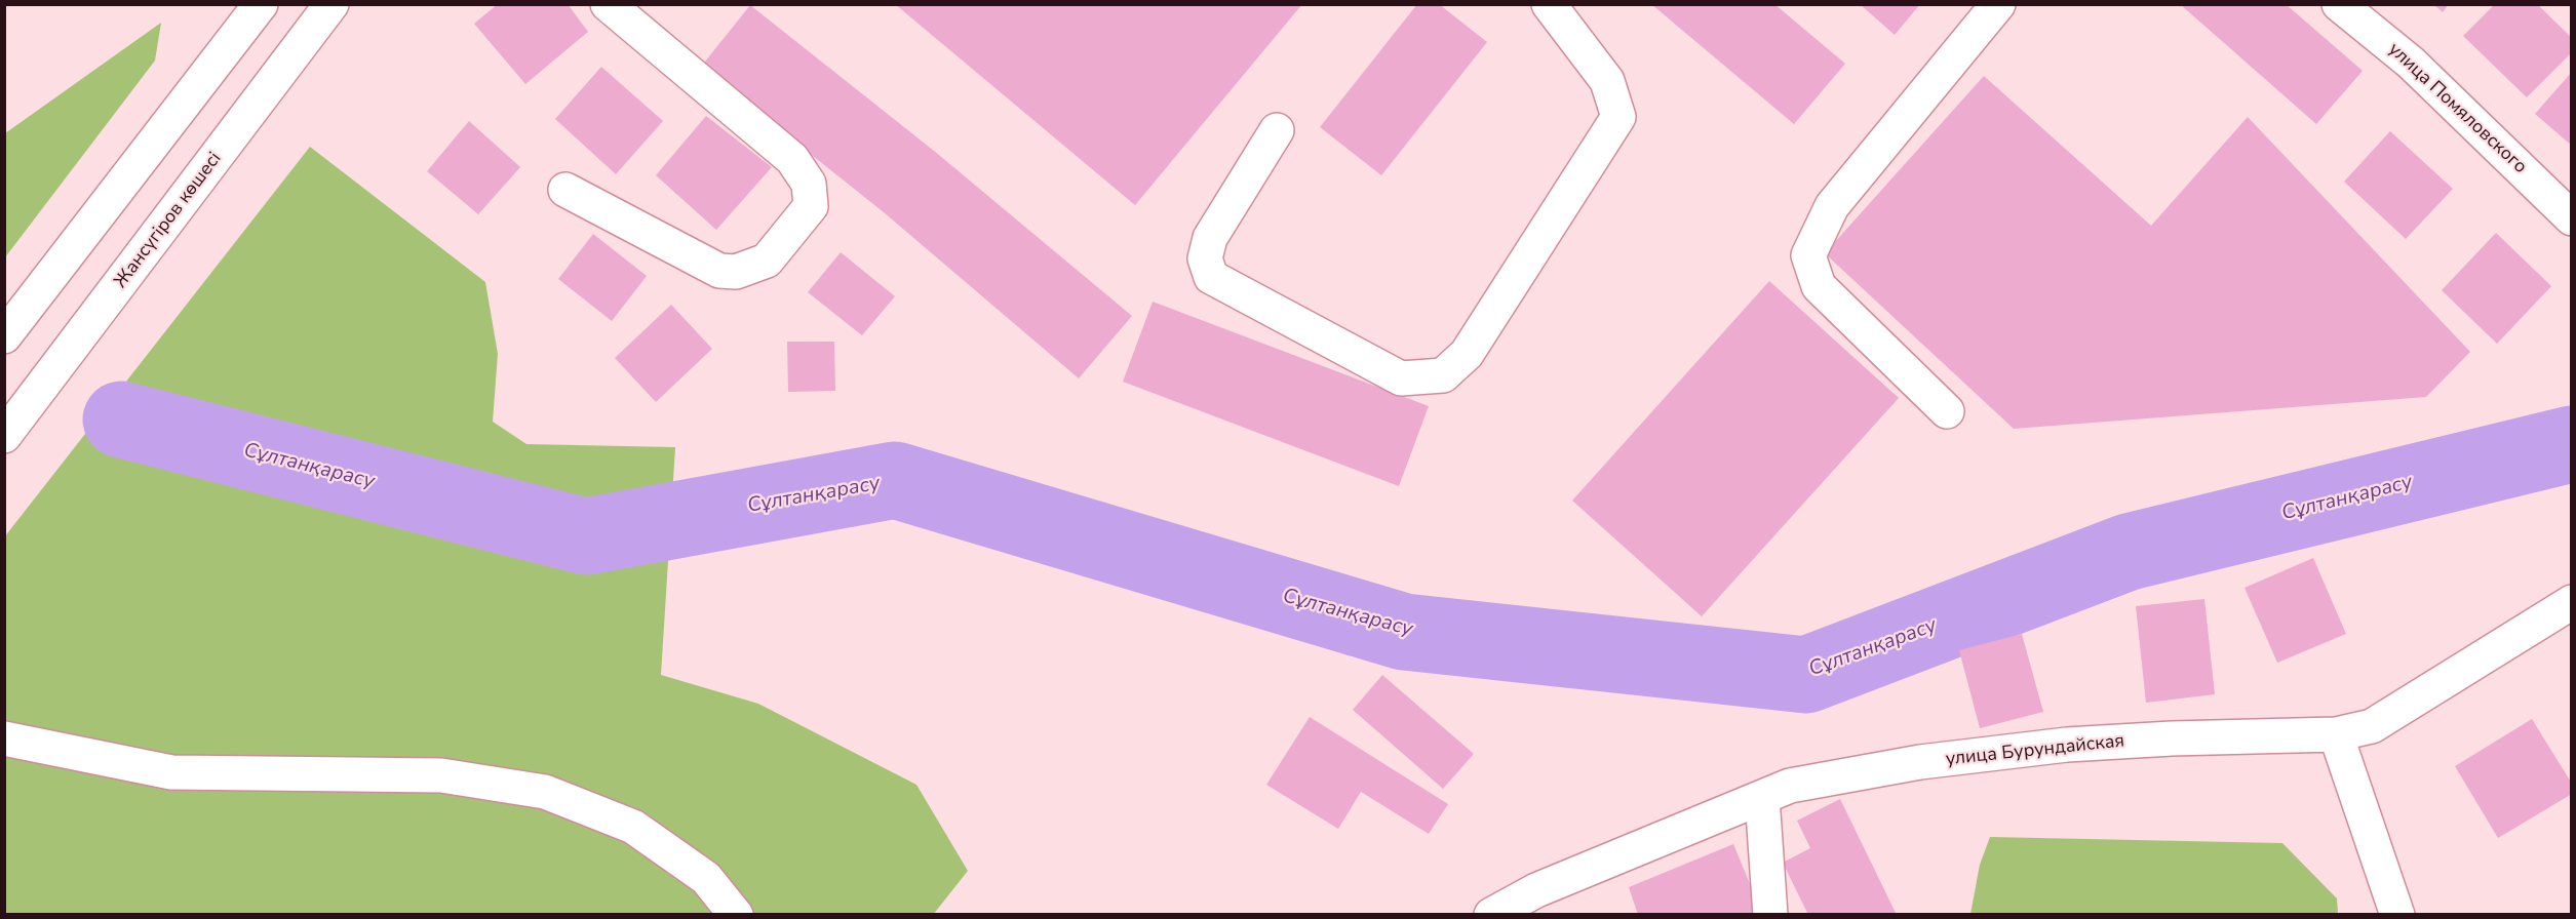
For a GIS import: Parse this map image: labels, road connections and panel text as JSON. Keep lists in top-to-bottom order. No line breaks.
{"streets":{"street":["улица Помяловского","Жансүгіров көшесі","улица Бурундайская"]},"water":["Сұлтанқарасу"]}
